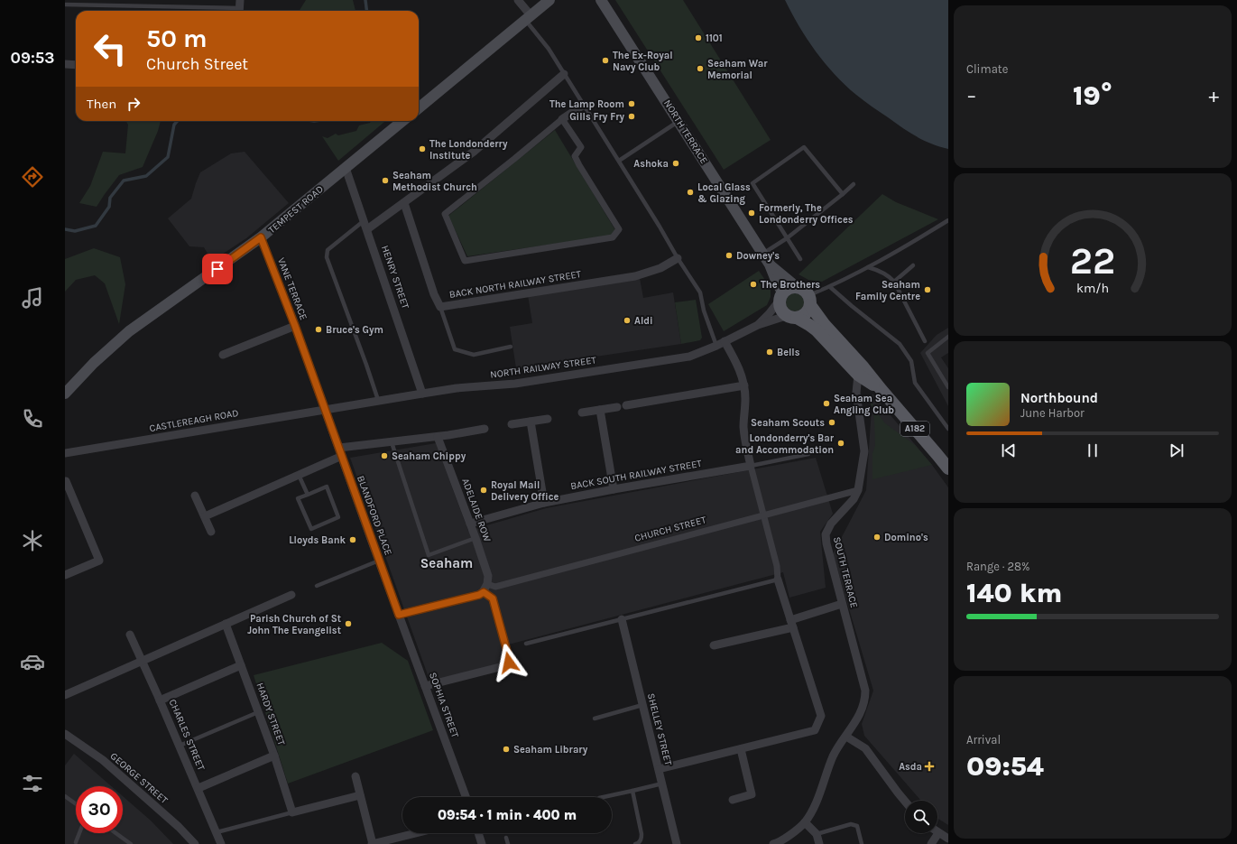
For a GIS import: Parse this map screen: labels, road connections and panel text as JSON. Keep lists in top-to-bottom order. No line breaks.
{"streets":{"main road":["NORTH TERRACE","TEMPEST ROAD","A182"],"street":["HENRY STREET","BACK NORTH RAILWAY STREET","VANE TERRACE","NORTH RAILWAY STREET","CASTLEREAGH ROAD","BACK SOUTH RAILWAY STREET","ADELAIDE ROW","BLANDFORD PLACE","CHURCH STREET","SOUTH TERRACE","SOPHIA STREET","HARDY STREET","SHELLEY STREET","CHARLES STREET","GEORGE STREET"]},"crossings":[["NORTH TERRACE","NORTH RAILWAY STREET"],["NORTH TERRACE","A182"],["TEMPEST ROAD","HENRY STREET"],["TEMPEST ROAD","VANE TERRACE"],["HENRY STREET","NORTH RAILWAY STREET"],["VANE TERRACE","NORTH RAILWAY STREET"],["VANE TERRACE","CASTLEREAGH ROAD"],["VANE TERRACE","BLANDFORD PLACE"],["NORTH RAILWAY STREET","CASTLEREAGH ROAD"],["NORTH RAILWAY STREET","A182"],["A182","SOUTH TERRACE"],["BACK SOUTH RAILWAY STREET","ADELAIDE ROW"],["ADELAIDE ROW","CHURCH STREET"],["BLANDFORD PLACE","SOPHIA STREET"],["CHURCH STREET","SOUTH TERRACE"]],"districts":["Seaham"],"places":{"other":["1101","The Ex-Royal Navy Club","Seaham War Memorial","The Lamp Room","Gills Fry Fry","The Londonderry Institute","Ashoka","Seaham Methodist Church","Local Glass & Glazing","Formerly, The Londonderry Offices","Downey's","The Brothers","Seaham Family Centre","Aldi","Bruce's Gym","Bells","Seaham Sea Angling Club","Seaham Scouts","Londonderry's Bar and Accommodation","Seaham Chippy","Royal Mail Delivery Office","Domino's","Lloyds Bank","Parish Church of St John The Evangelist","Seaham Library"],"health":["Asda"]},"page":{"tabs":"09:53","tile":["Climate",["Range · 28%","140 km"],["Arrival","09:54"]],"turn":["50 m","Church Street"],"heat":["−","19°","+"],"then":"Then","song":["Northbound","June Harbor"],"limit":"30","trip":"09:54 · 1 min · 400 m","gauge":["22","km/h"]}}
